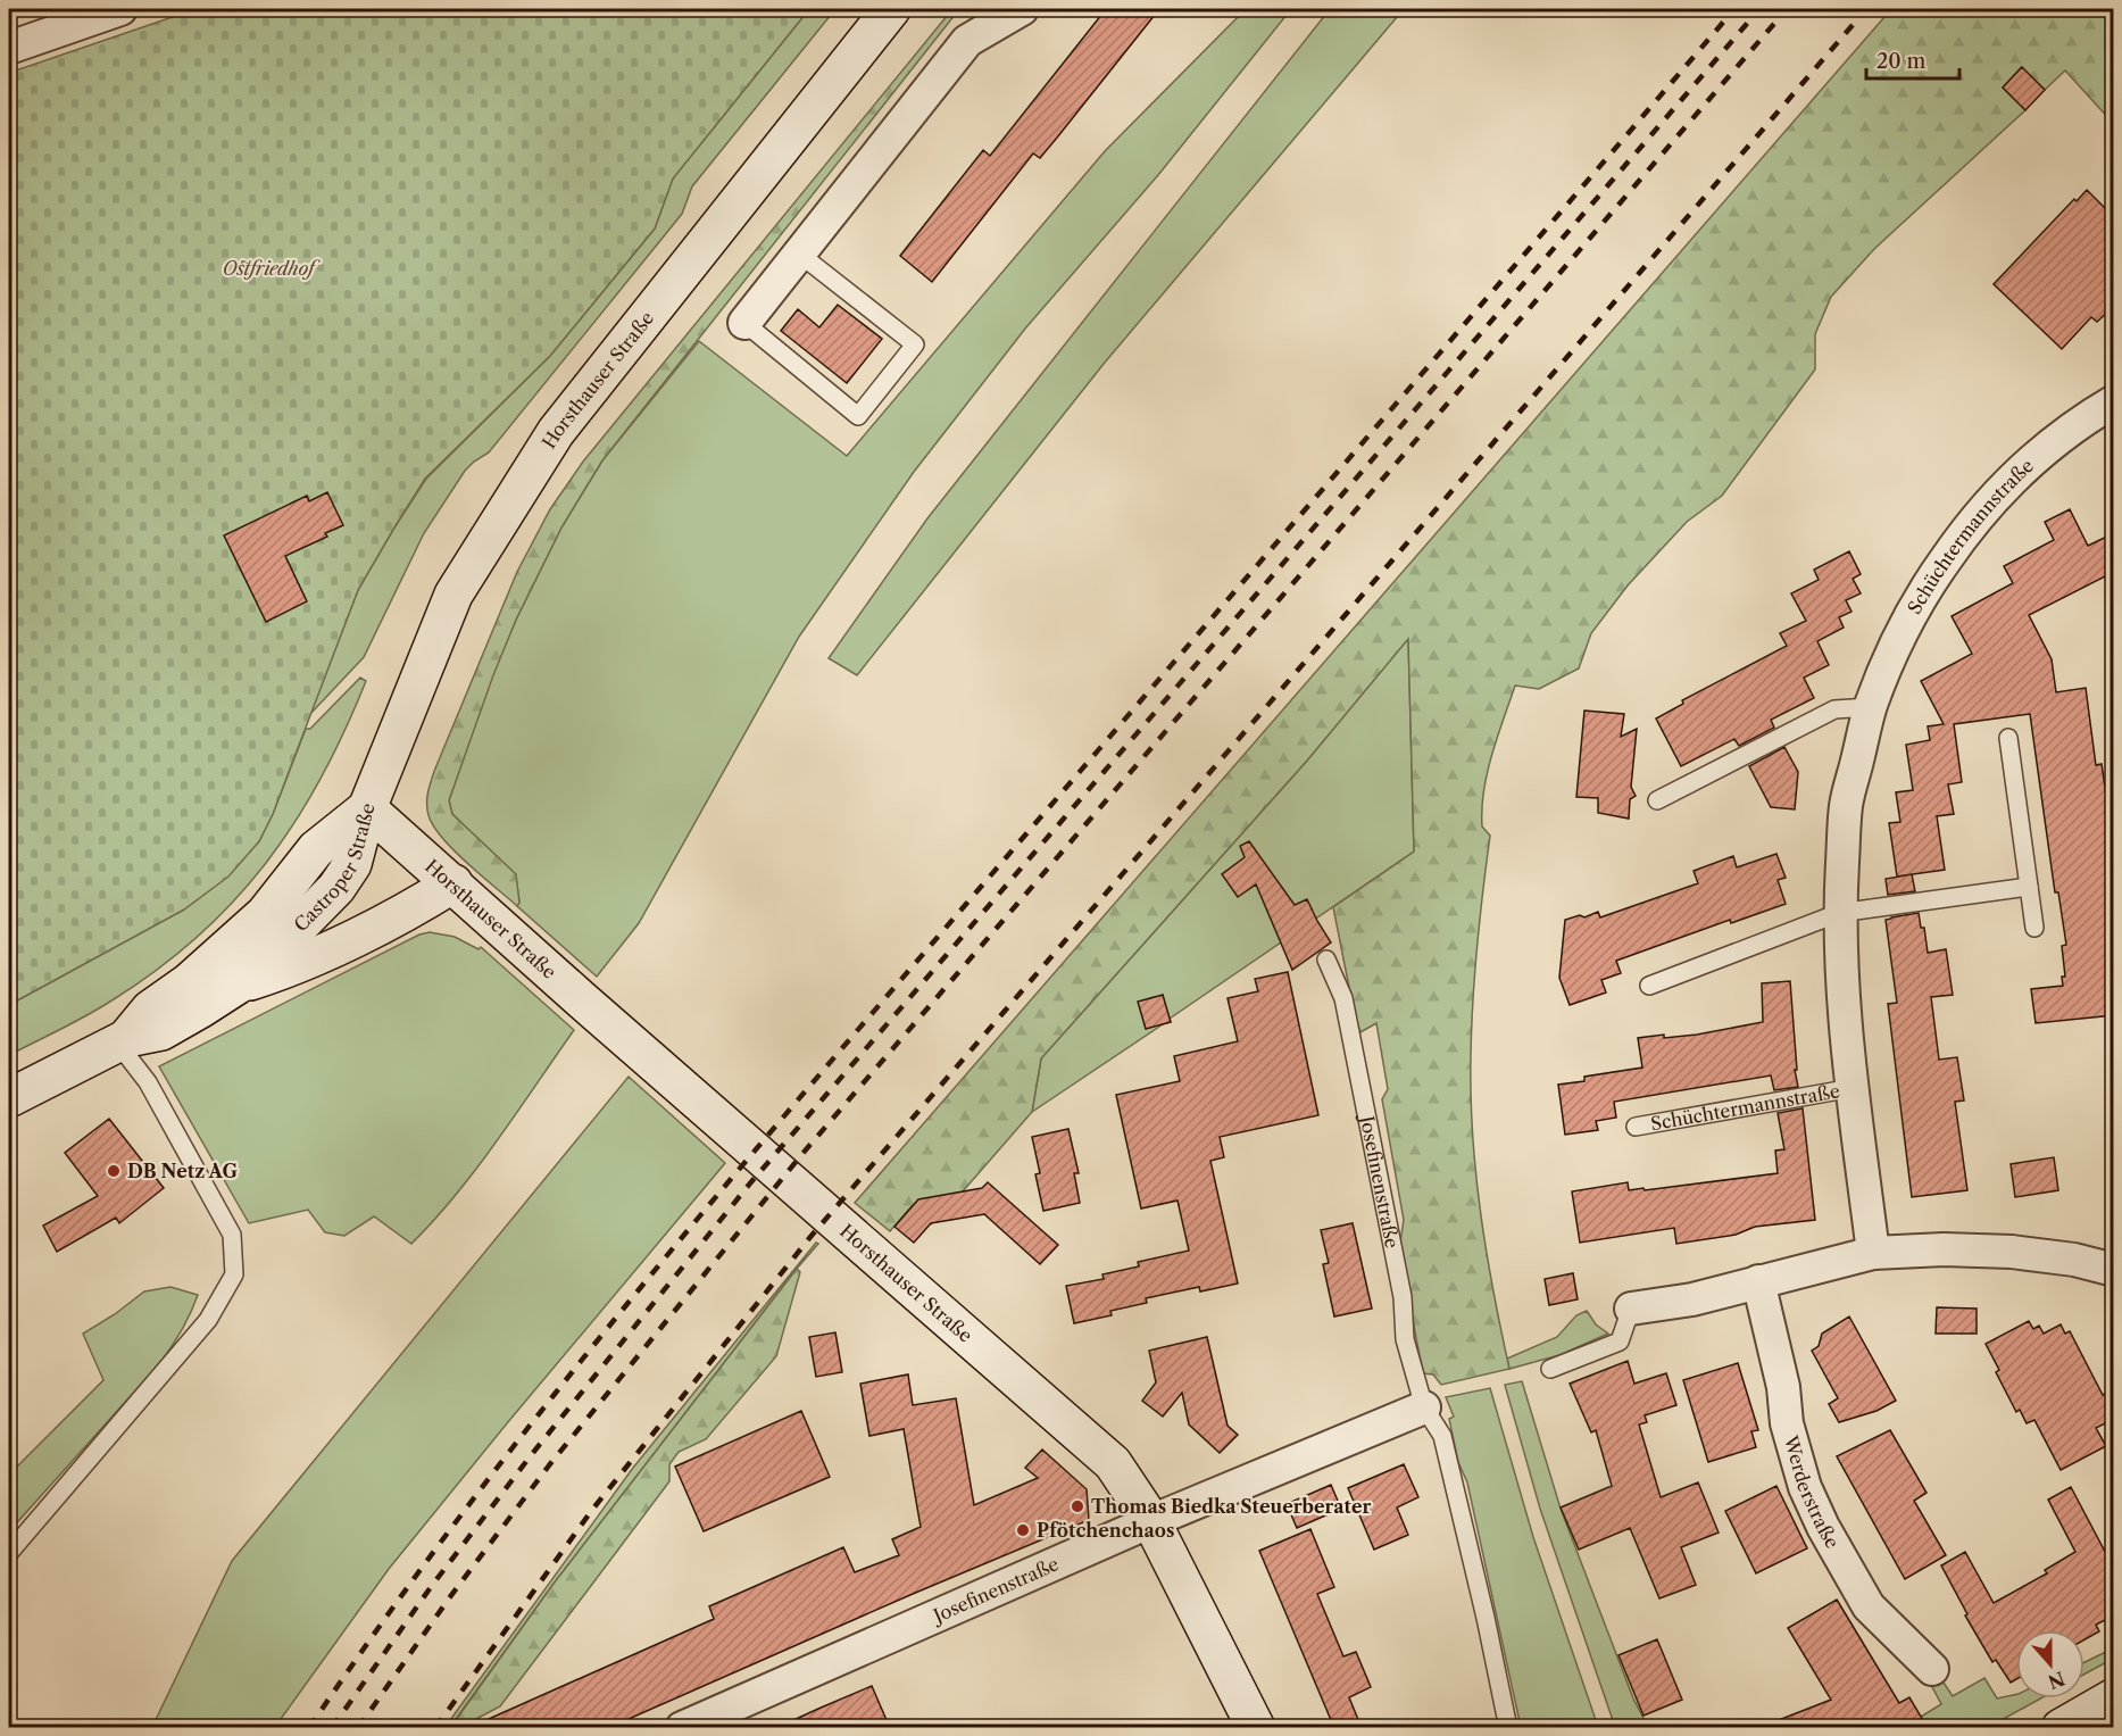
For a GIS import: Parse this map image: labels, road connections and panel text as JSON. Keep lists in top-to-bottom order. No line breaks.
{"streets":{"main road":["Horsthauser Straße","Castroper Straße"],"street":["Schüchtermannstraße","Josefinenstraße","Werderstraße"]},"crossings":[["Horsthauser Straße","Castroper Straße"],["Horsthauser Straße","Josefinenstraße"]],"parks":["Ostfriedhof"],"places":["DB Netz AG","Thomas Biedka Steuerberater","Pfötchenchaos"],"scale_bar":"20 m","north":"bottom"}
